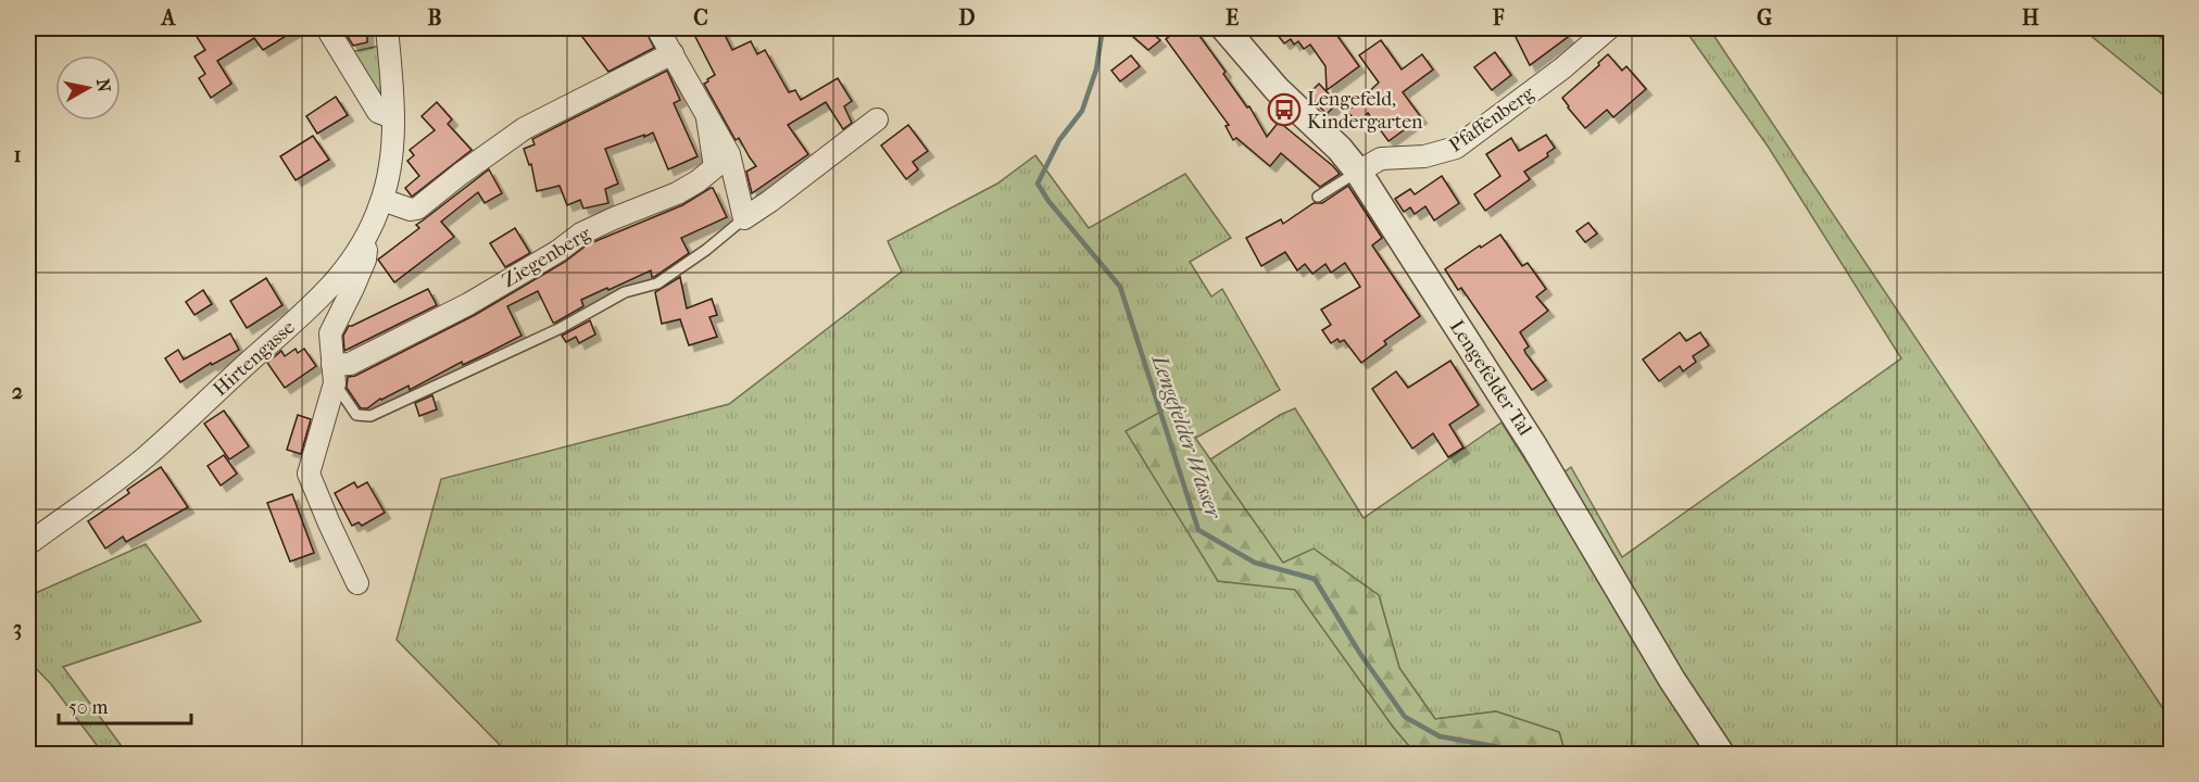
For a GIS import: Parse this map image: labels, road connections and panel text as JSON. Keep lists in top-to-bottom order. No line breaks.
{"streets":{"street":["Pfaffenberg","Ziegenberg","Hirtengasse","Lengefelder Tal"]},"crossings":[["Pfaffenberg","Lengefelder Tal"]],"water":["Lengefelder Wasser"],"places":{"bus stop":["Lengefeld, Kindergarten"]},"scale_bar":"50 m","north":"right","grid":{"columns":["A","B","C","D","E","F","G","H"],"rows":["1","2","3"]}}
